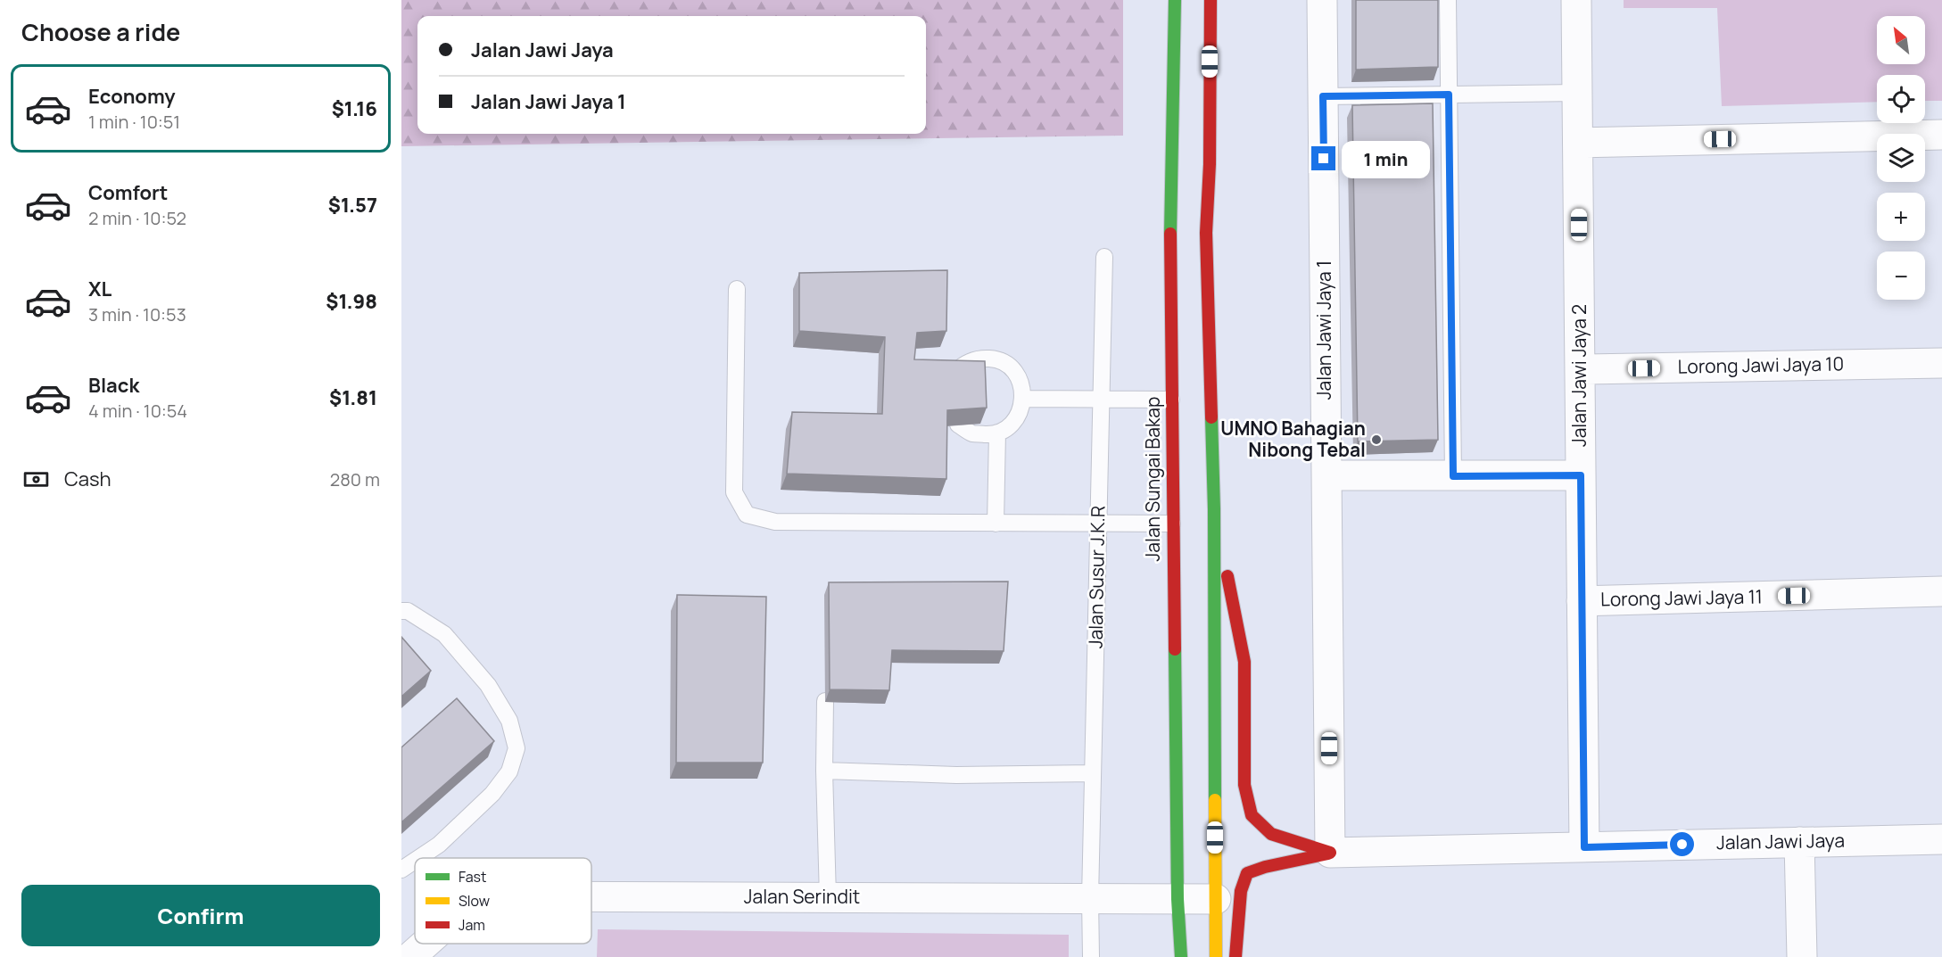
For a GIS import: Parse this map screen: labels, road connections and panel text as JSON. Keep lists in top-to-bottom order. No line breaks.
{"streets":{"highway":["Jalan Sungai Bakap"],"street":["Jalan Jawi Jaya 1","Lorong Jawi Jaya 10","Jalan Jawi Jaya 2","Lorong Jawi Jaya 11","Jalan Jawi Jaya","Jalan Serindit"],"lane":["Jalan Susur J.K.R"]},"crossings":[["Jalan Jawi Jaya 1","Jalan Jawi Jaya"],["Lorong Jawi Jaya 10","Jalan Jawi Jaya 2"],["Jalan Jawi Jaya 2","Lorong Jawi Jaya 11"],["Jalan Jawi Jaya 2","Jalan Jawi Jaya"],["Jalan Sungai Bakap","Jalan Serindit"],["Jalan Susur J.K.R","Jalan Serindit"]],"places":["UMNO Bahagian Nibong Tebal"],"legend":["Fast","Slow","Jam"],"north":"top left","page":{"heading":"Choose a ride","map_buttons":["+","−"],"banner":["Jalan Jawi Jaya","Jalan Jawi Jaya 1"],"list":[{"name":"Economy","note":"1 min · 10:51","value":"$1.16"},{"name":"Comfort","note":"2 min · 10:52","value":"$1.57"},{"name":"XL","note":"3 min · 10:53","value":"$1.98"},{"name":"Black","note":"4 min · 10:54","value":"$1.81"}],"bubble":"1 min","pay":["Cash","280 m"],"buttons":"Confirm"}}
